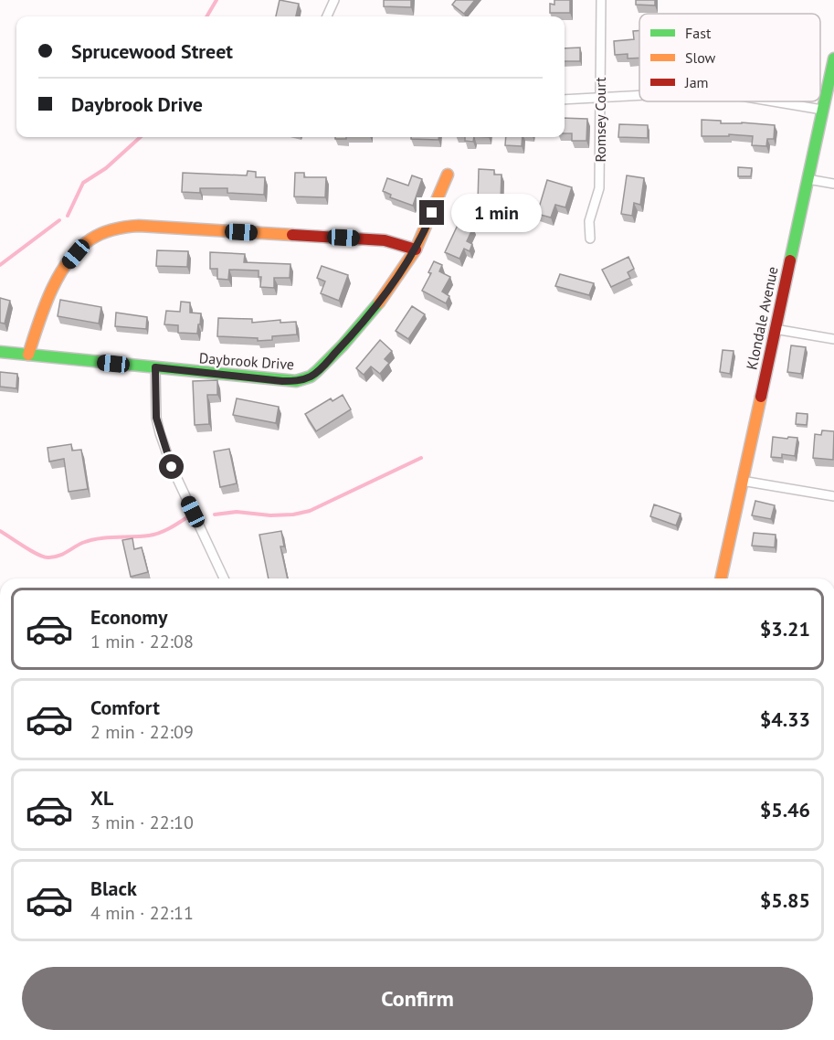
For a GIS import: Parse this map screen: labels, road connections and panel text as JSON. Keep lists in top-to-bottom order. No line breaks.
{"streets":{"street":["Romsey Court","Klondale Avenue","Daybrook Drive"]},"legend":["Fast","Slow","Jam"],"page":{"banner":["Sprucewood Street","Daybrook Drive"],"bubble":"1 min","list":[{"name":"Economy","note":"1 min · 22:08","value":"$3.21"},{"name":"Comfort","note":"2 min · 22:09","value":"$4.33"},{"name":"XL","note":"3 min · 22:10","value":"$5.46"},{"name":"Black","note":"4 min · 22:11","value":"$5.85"}],"buttons":"Confirm"}}
